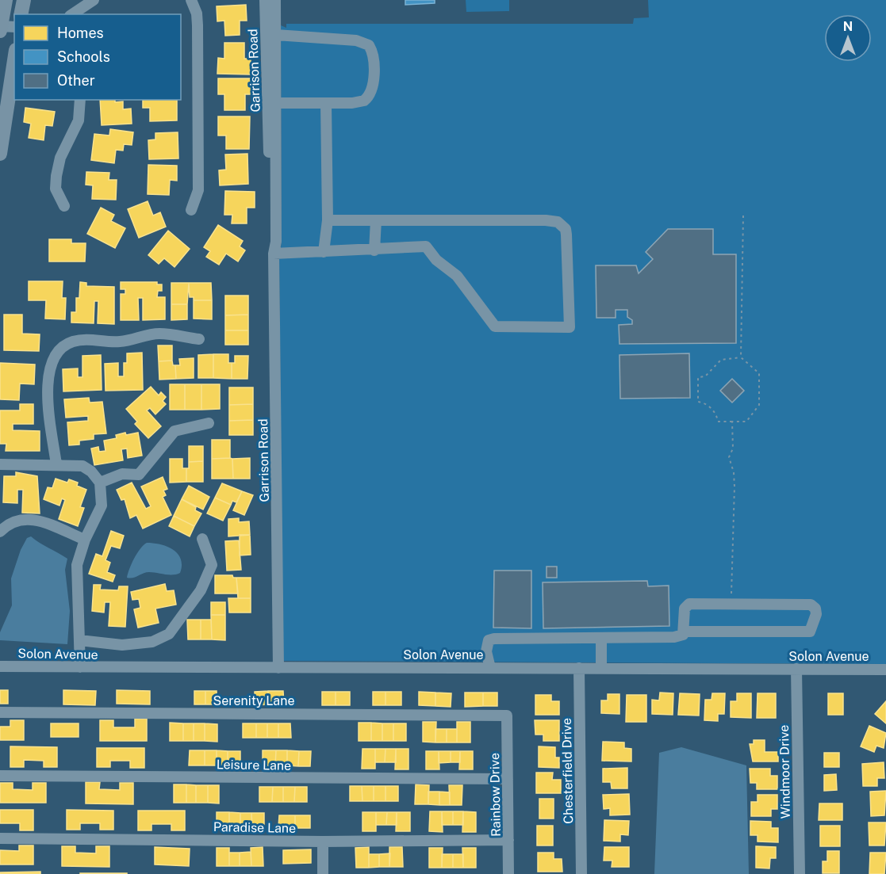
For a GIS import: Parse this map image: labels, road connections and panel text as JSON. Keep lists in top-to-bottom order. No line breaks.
{"streets":{"street":["Garrison Road","Solon Avenue","Serenity Lane","Leisure Lane","Chesterfield Drive","Windmoor Drive","Rainbow Drive","Paradise Lane"]},"crossings":[["Garrison Road","Solon Avenue"],["Solon Avenue","Chesterfield Drive"],["Solon Avenue","Windmoor Drive"],["Serenity Lane","Rainbow Drive"],["Leisure Lane","Rainbow Drive"],["Rainbow Drive","Paradise Lane"]],"legend":["Homes","Schools","Other"],"north":"top"}
